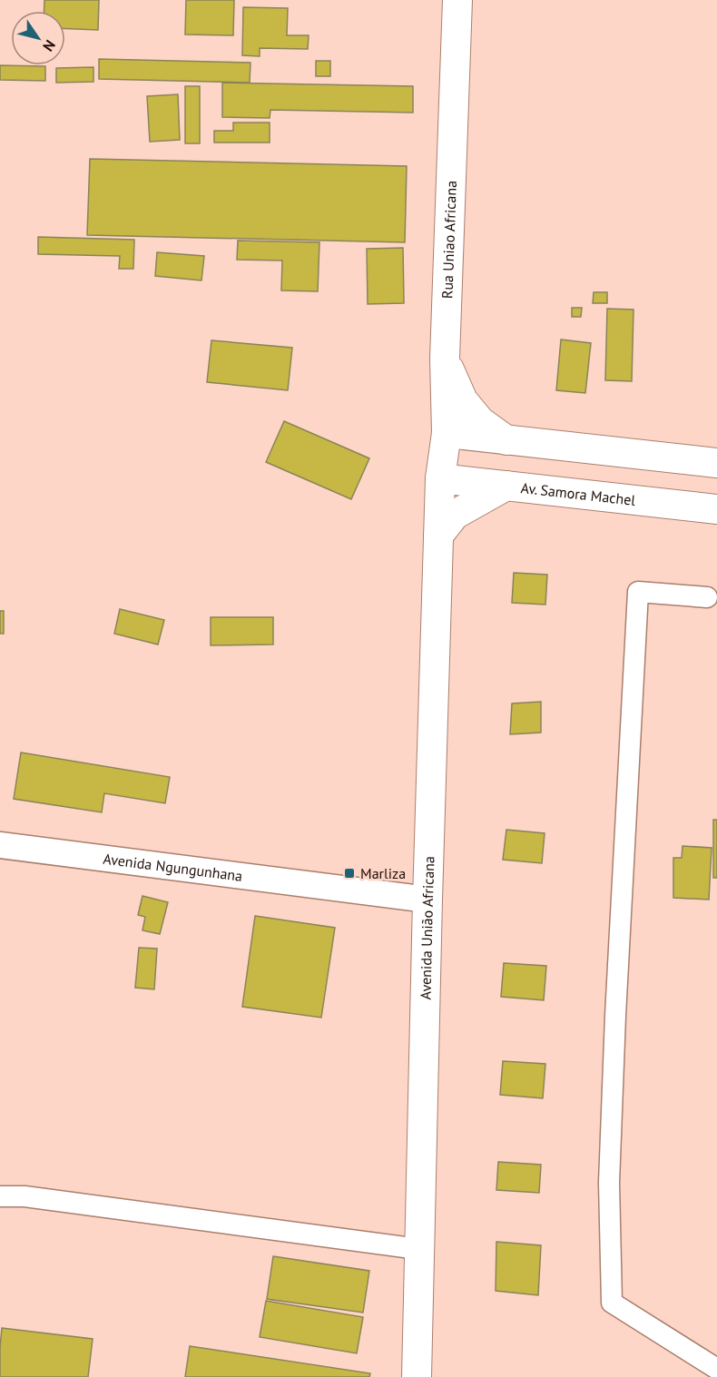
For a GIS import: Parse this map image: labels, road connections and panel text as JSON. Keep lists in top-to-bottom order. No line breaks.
{"streets":{"main road":["Rua Uniao Africana","Av. Samora Machel","Avenida União Africana"],"street":["Avenida Ngungunhana"]},"crossings":[["Rua Uniao Africana","Av. Samora Machel"],["Rua Uniao Africana","Avenida União Africana"],["Av. Samora Machel","Avenida União Africana"],["Avenida Ngungunhana","Avenida União Africana"]],"places":{"transit":["Marliza"]},"north":"bottom right"}
